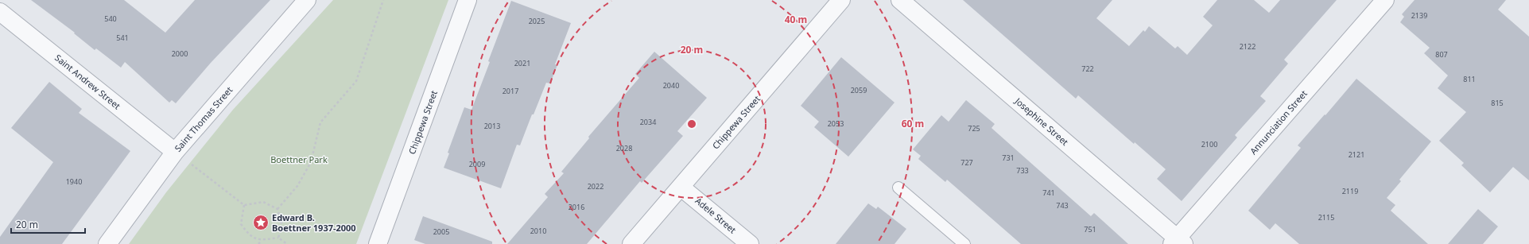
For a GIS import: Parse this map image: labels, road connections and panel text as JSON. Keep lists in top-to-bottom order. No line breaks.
{"streets":{"street":["Saint Andrew Street","Saint Thomas Street","Josephine Street","Chippewa Street","Annunciation Street","Adele Street"]},"crossings":[["Saint Andrew Street","Saint Thomas Street"],["Josephine Street","Annunciation Street"],["Chippewa Street","Adele Street"]],"parks":["Boettner Park"],"places":{"place":["Edward B. Boettner 1937-2000"]},"house_numbers":["2139","540","2025","541","2122","2000","807","2021","722","811","2040","2059","2017","815","2034","2053","2013","725","2100","2028","2121","731","727","2009","733","1940","2022","2119","741","743","2016","2115","751","2010","2005"],"scale_bar":"20 m","rings":["40 m","20 m","60 m"]}
